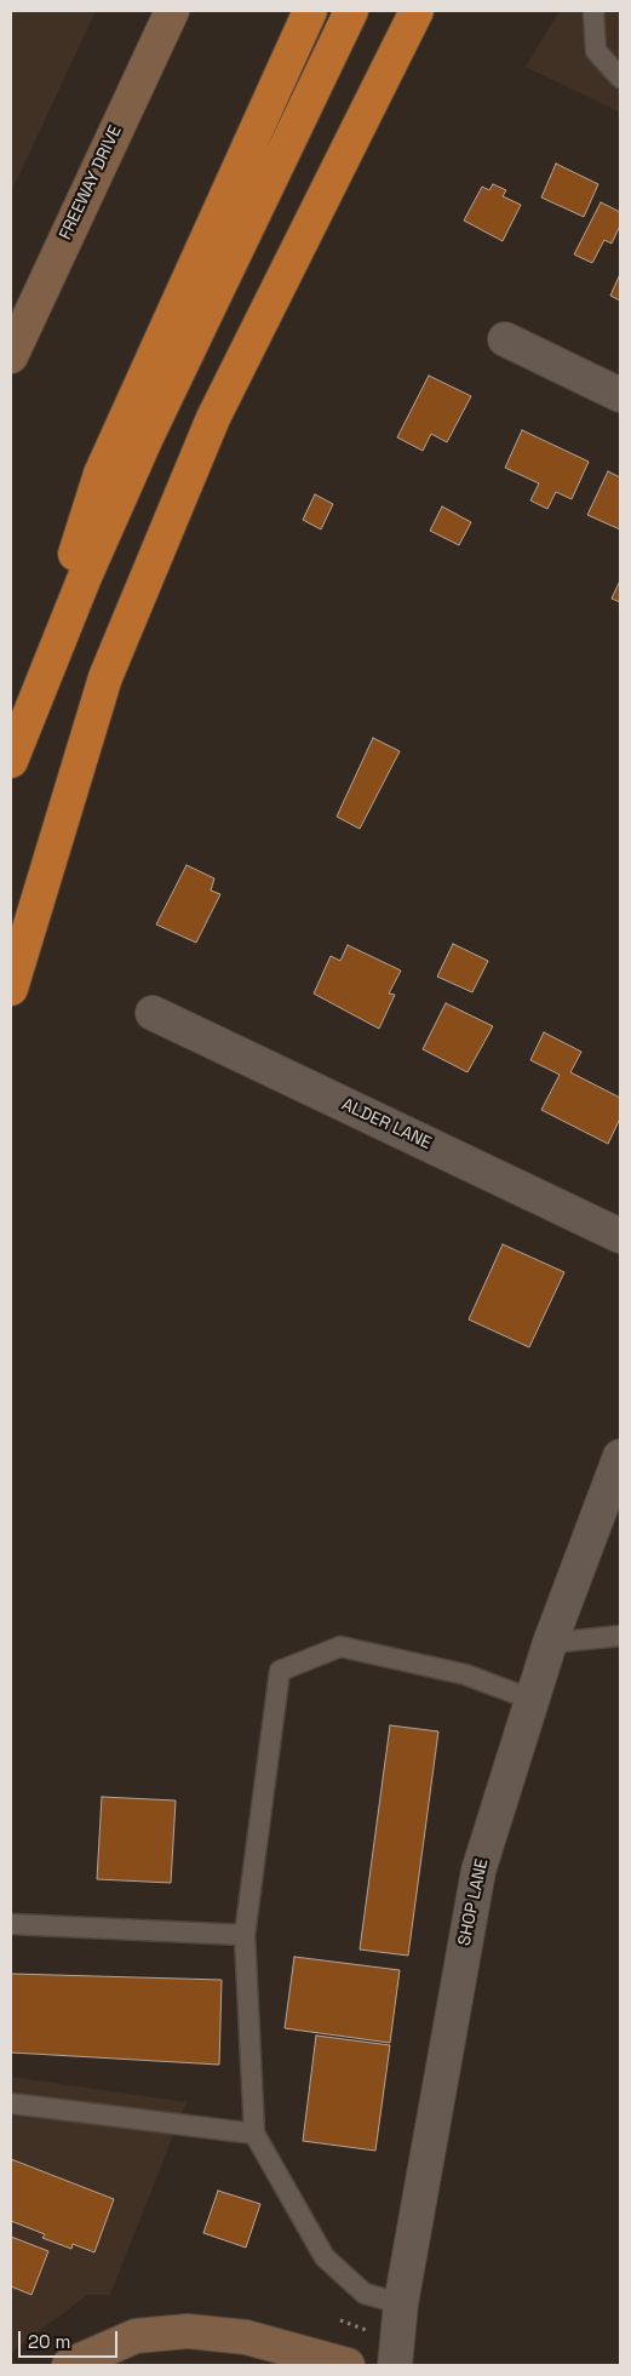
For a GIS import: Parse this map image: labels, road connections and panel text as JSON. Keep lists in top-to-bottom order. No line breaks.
{"streets":{"street":["FREEWAY DRIVE","ALDER LANE","SHOP LANE"]},"scale_bar":"20 m"}
